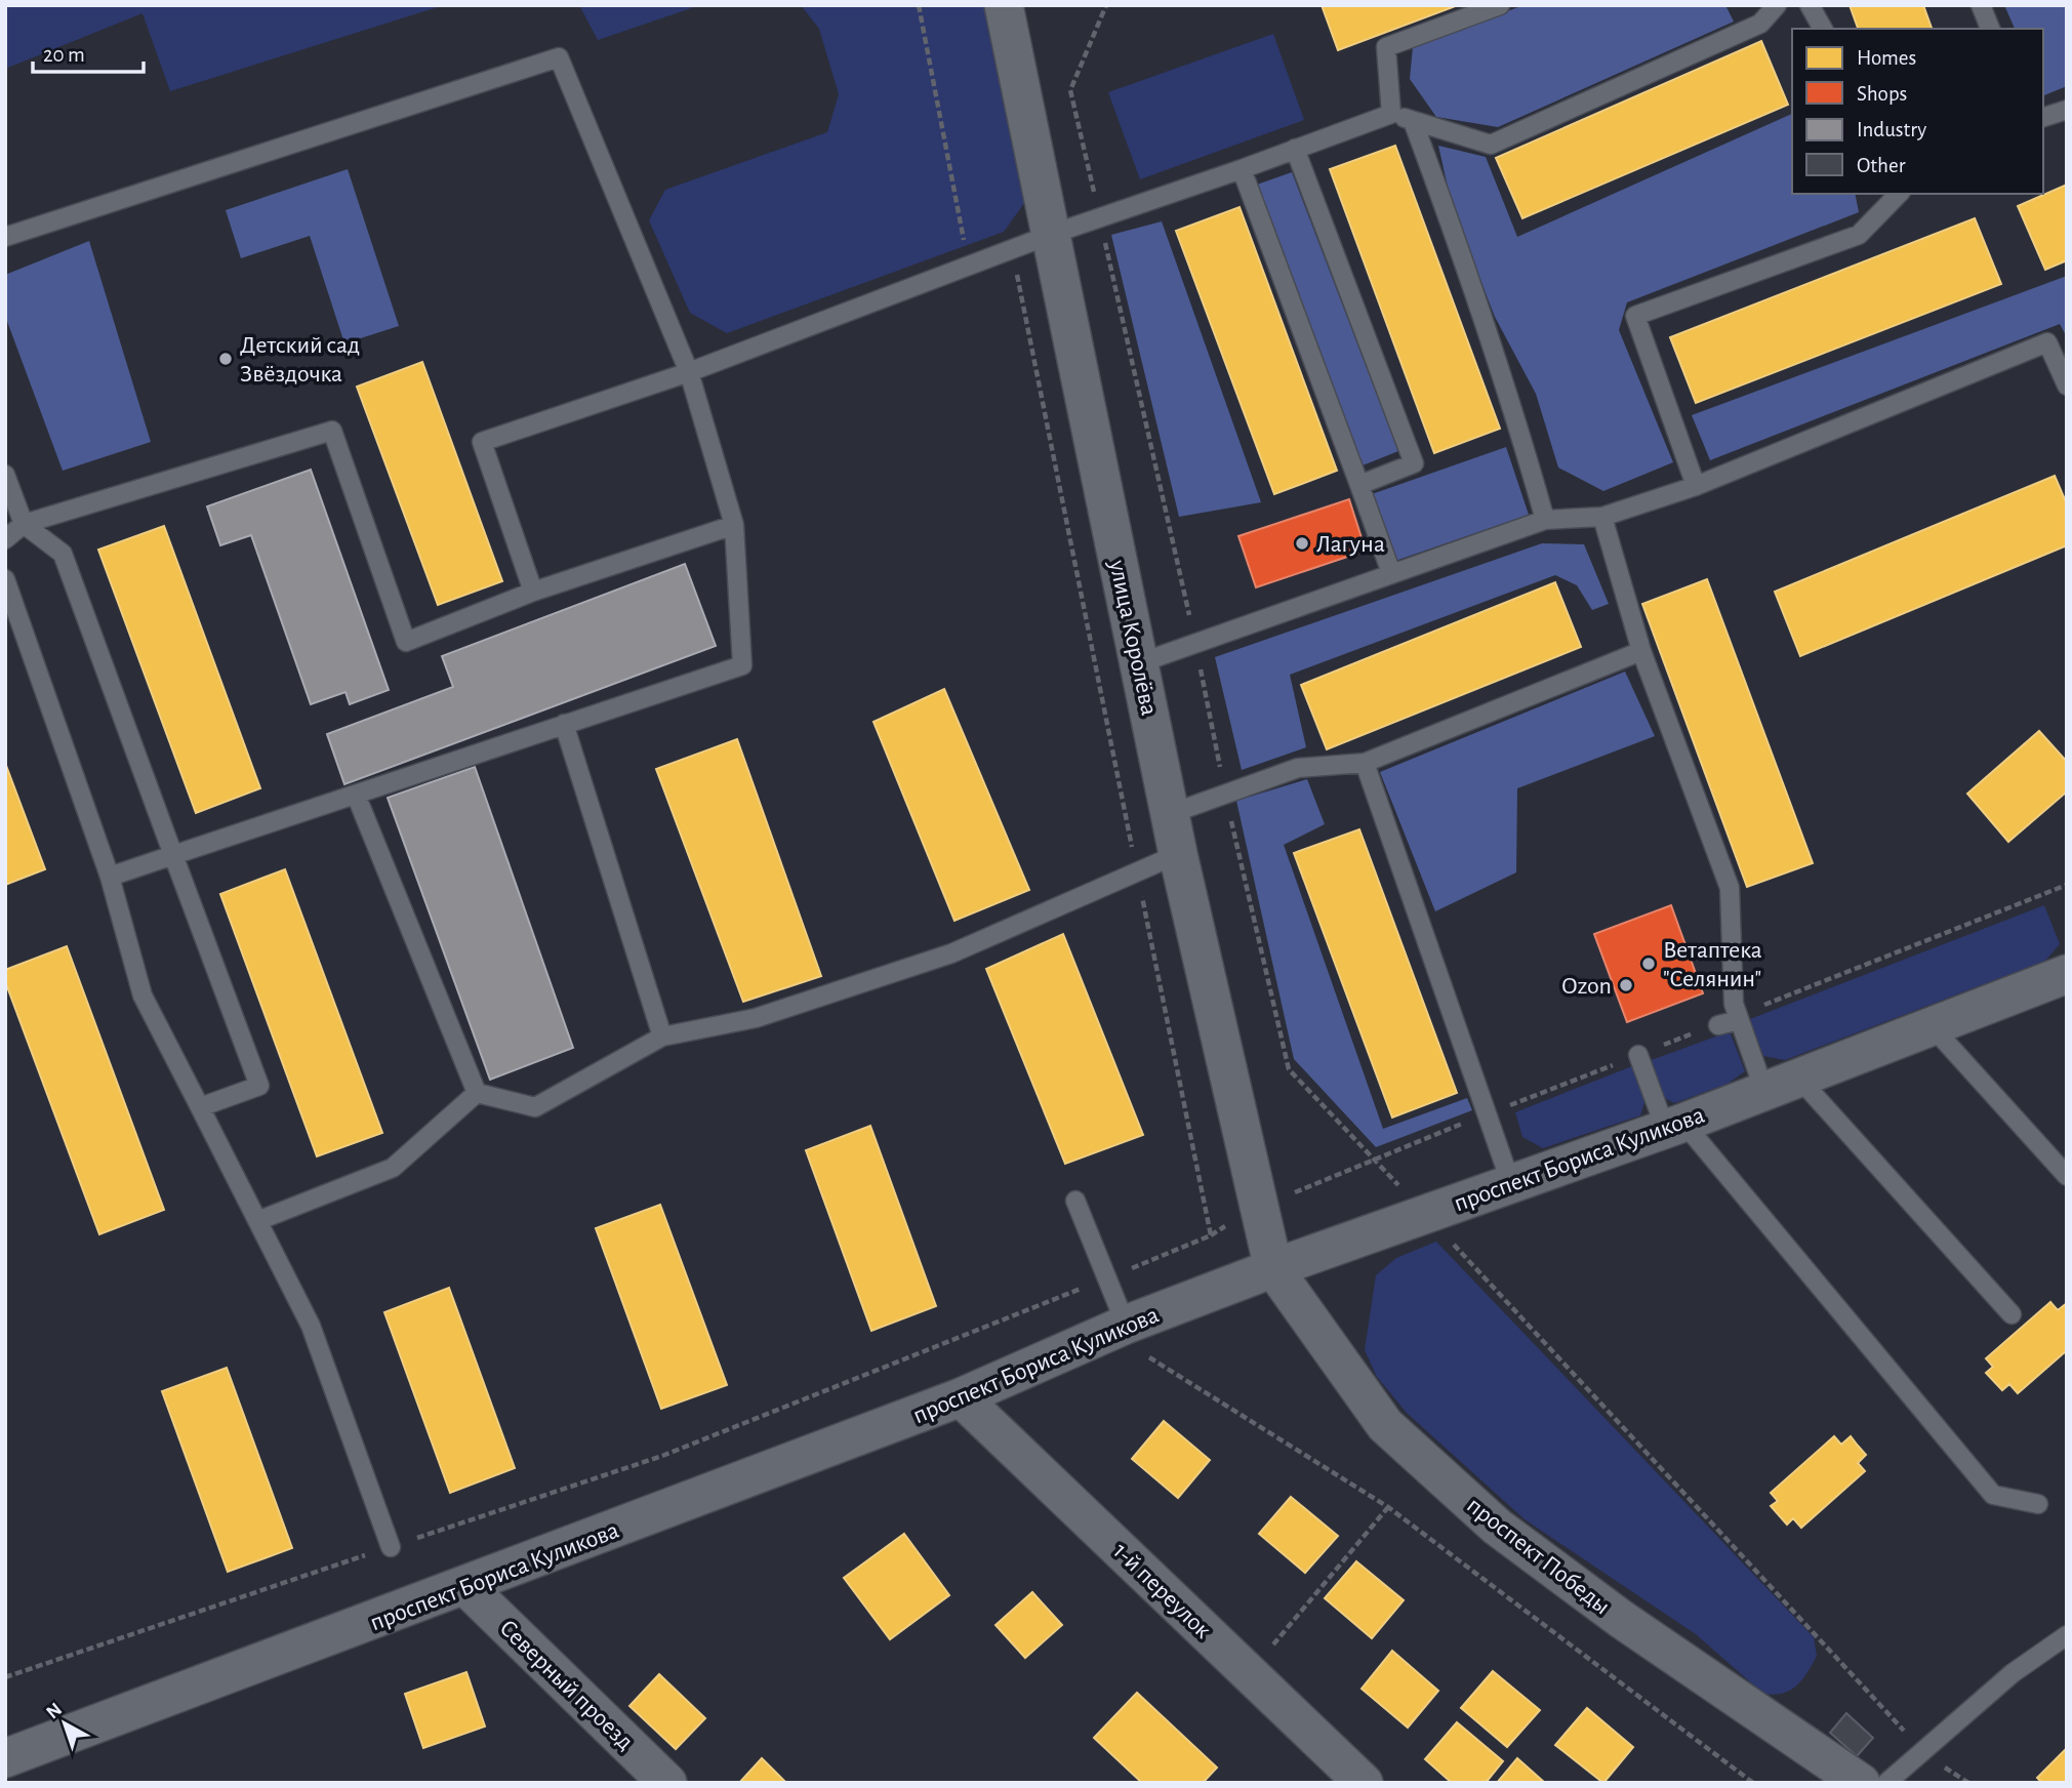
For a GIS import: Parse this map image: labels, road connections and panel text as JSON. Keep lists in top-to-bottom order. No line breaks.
{"streets":{"street":["улица Королёва","проспект Бориса Куликова","проспект Победы","1-й переулок","Северный проезд"]},"crossings":[["улица Королёва","проспект Бориса Куликова"],["улица Королёва","проспект Победы"],["проспект Бориса Куликова","проспект Победы"],["проспект Бориса Куликова","1-й переулок"],["проспект Бориса Куликова","Северный проезд"]],"places":["Детский сад Звёздочка","Лагуна","Ветаптека \"Селянин\"","Ozon"],"legend":["Homes","Shops","Industry","Other"],"scale_bar":"20 m","north":"top left"}
